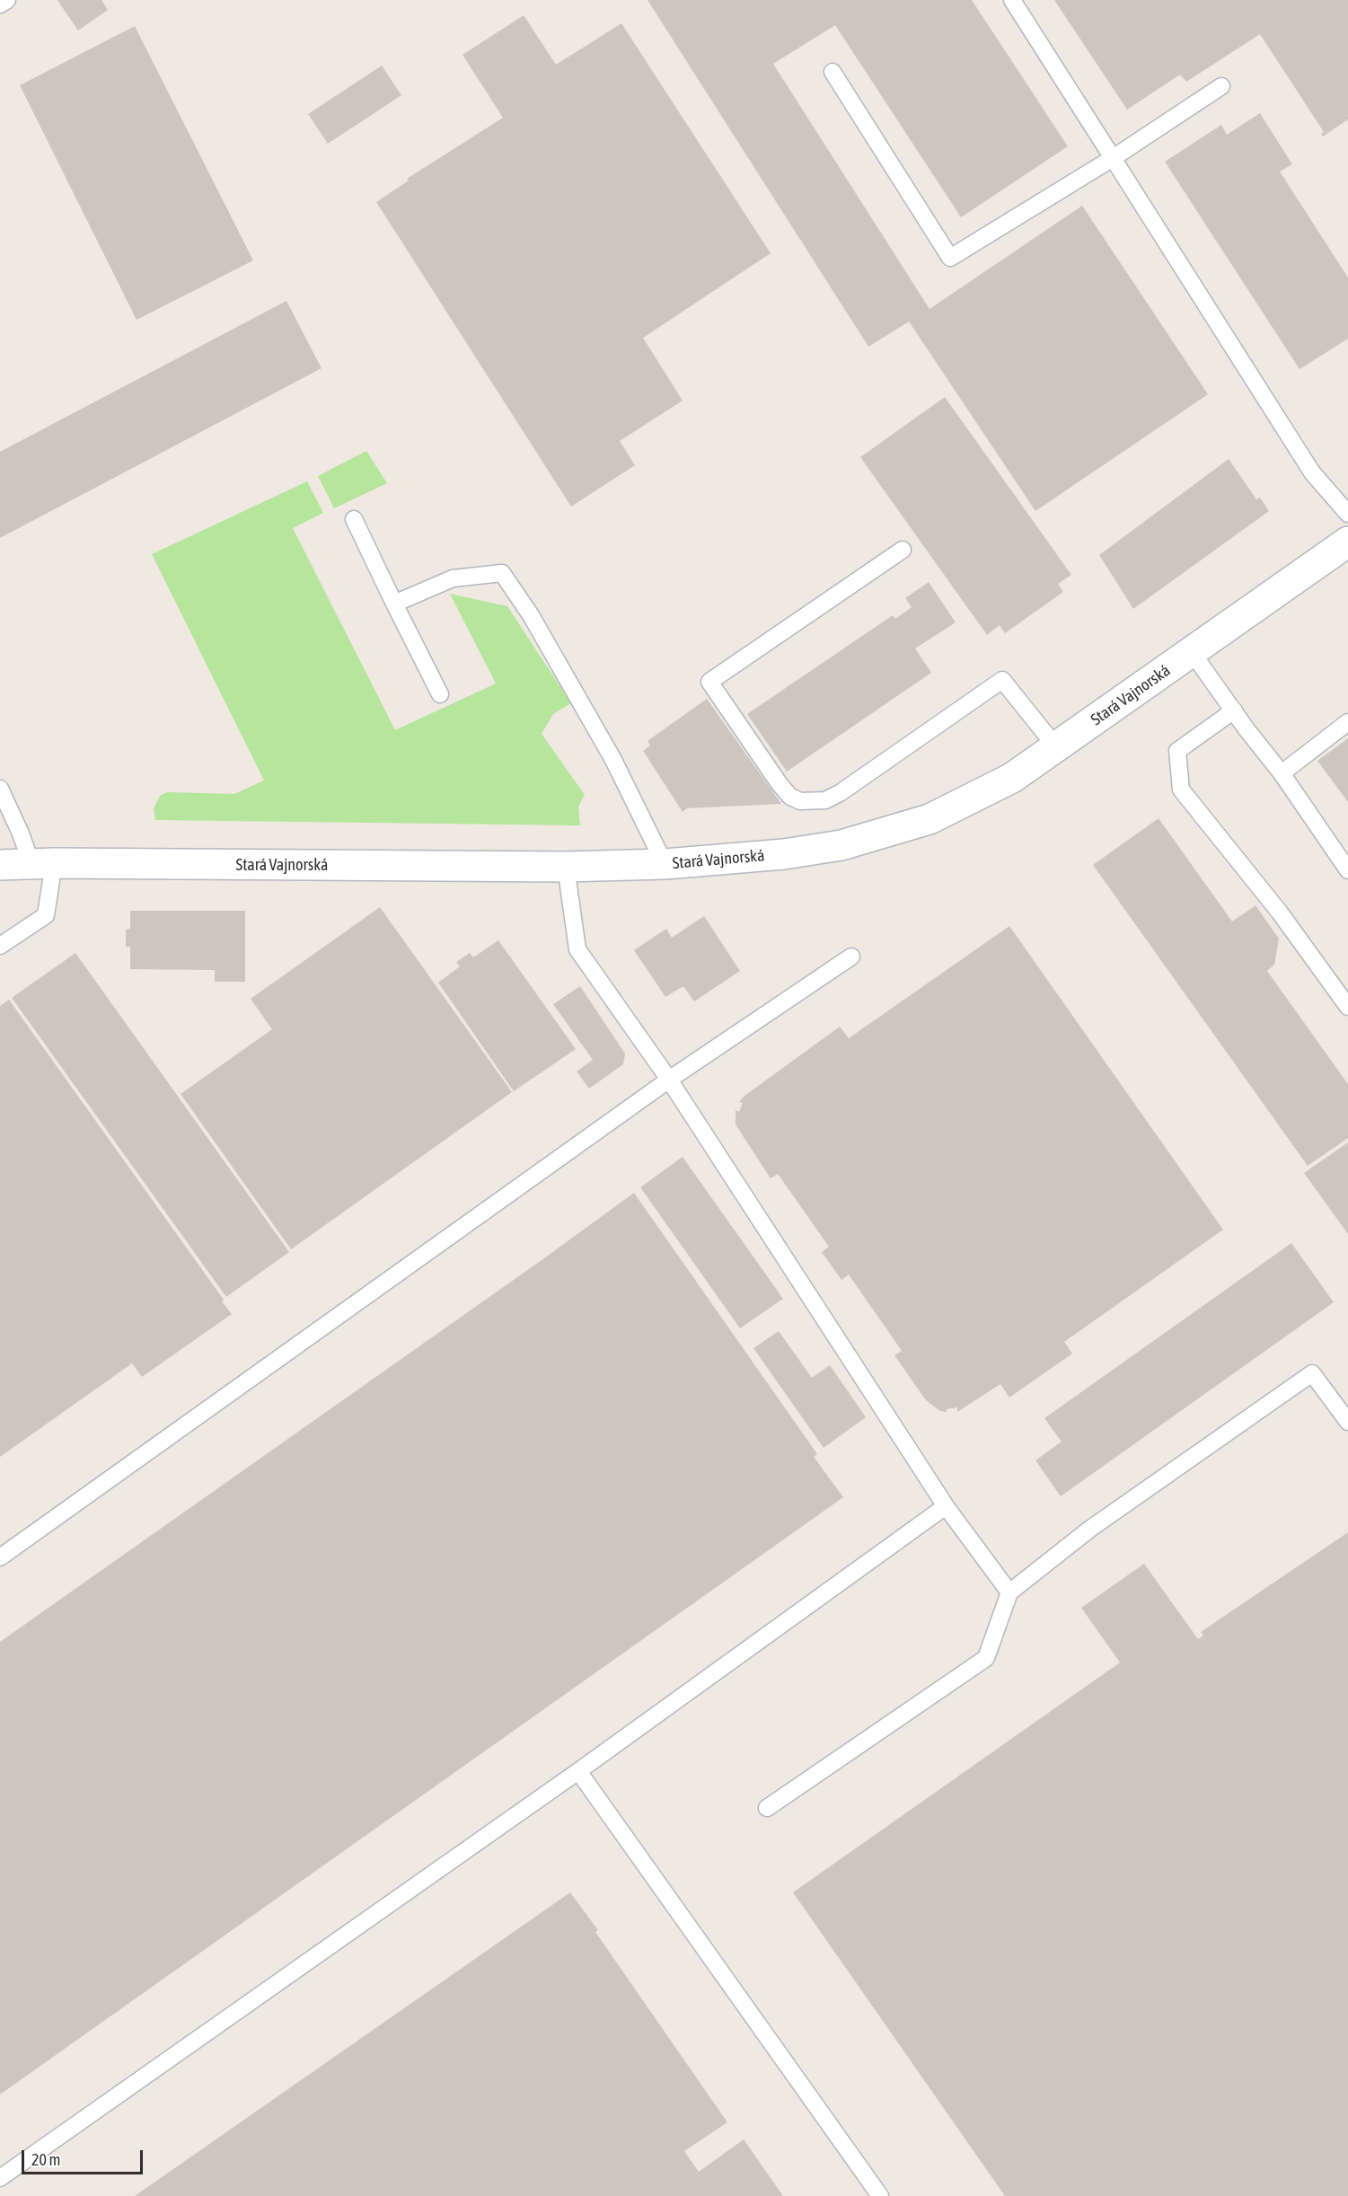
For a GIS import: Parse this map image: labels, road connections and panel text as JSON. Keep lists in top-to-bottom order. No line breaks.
{"streets":{"street":["Stará Vajnorská"]},"scale_bar":"20 m"}
